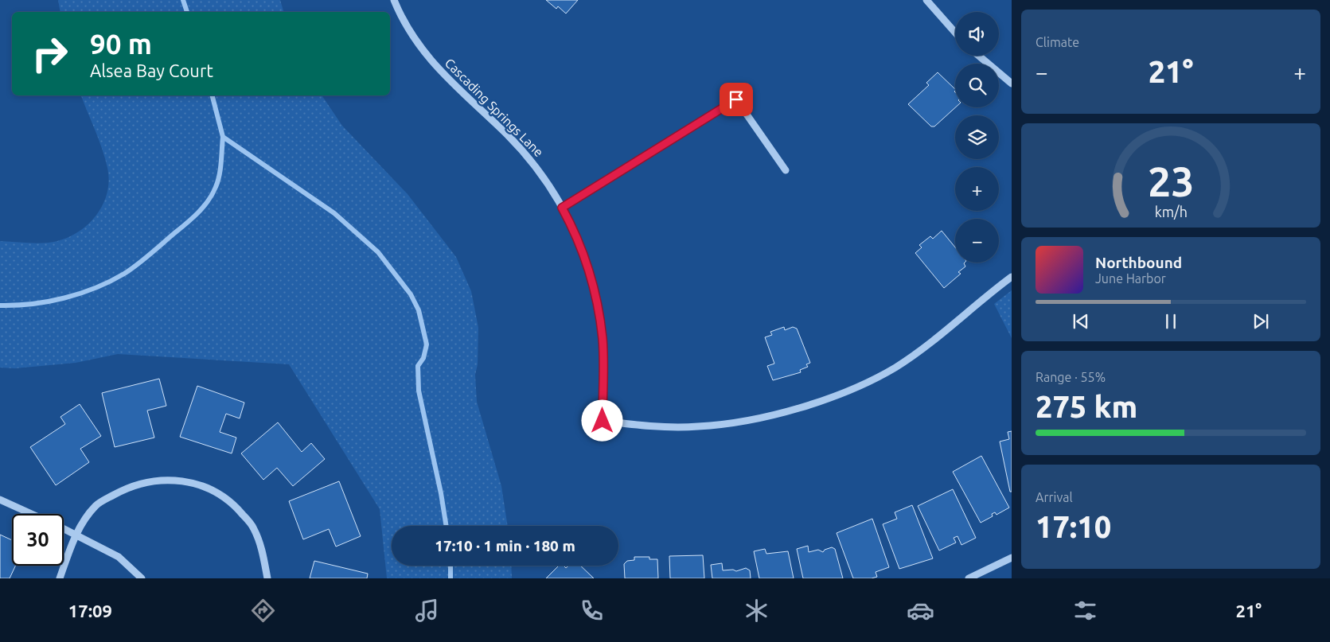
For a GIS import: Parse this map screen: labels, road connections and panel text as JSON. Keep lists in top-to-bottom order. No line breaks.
{"streets":{"street":["Cascading Springs Lane"]},"page":{"tile":["Climate",["Range · 55%","275 km"],["Arrival","17:10"]],"map_buttons":["+","−"],"turn":["90 m","Alsea Bay Court"],"heat":["−","21°","+"],"song":["Northbound","June Harbor"],"limit":"30","trip":"17:10 · 1 min · 180 m","tabs":["17:09","21°"],"gauge":["23","km/h"]}}
